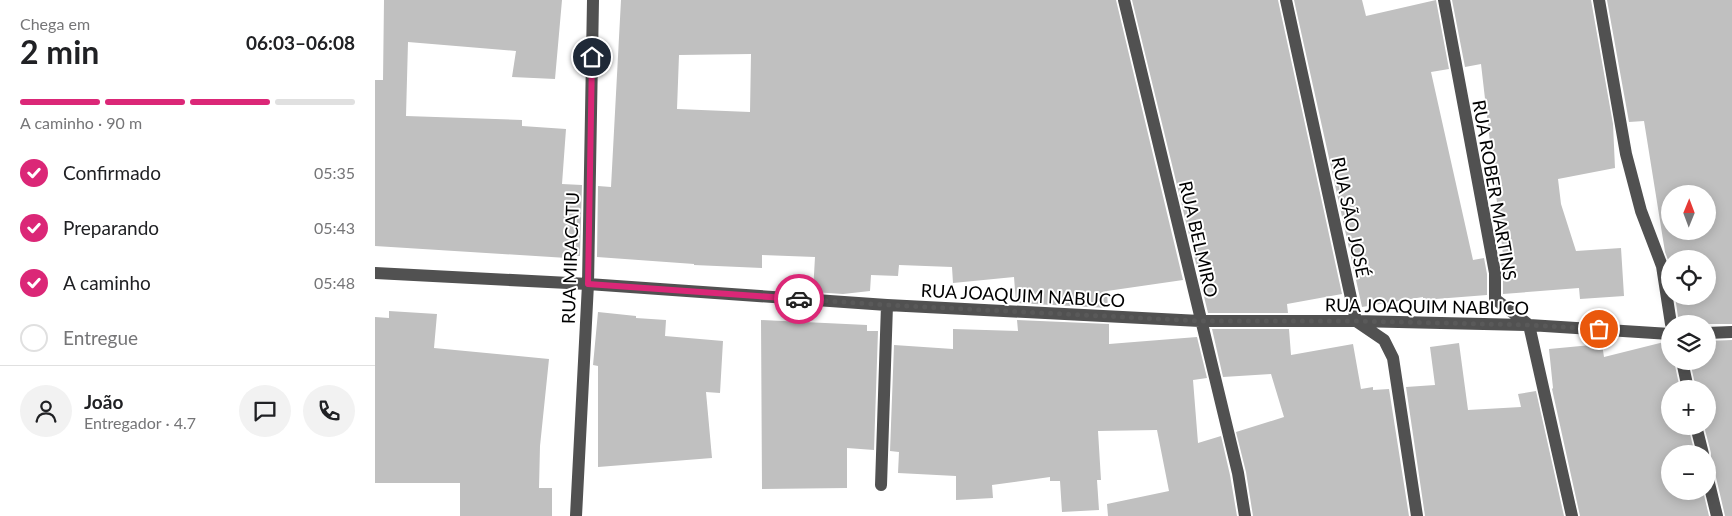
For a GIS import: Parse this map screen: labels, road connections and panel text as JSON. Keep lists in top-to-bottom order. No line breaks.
{"streets":{"street":["RUA ROBER MARTINS","RUA SÃO JOSÉ","RUA BELMIRO","RUA MIRACATU","RUA JOAQUIM NABUCO"]},"crossings":[["RUA ROBER MARTINS","RUA JOAQUIM NABUCO"],["RUA SÃO JOSÉ","RUA JOAQUIM NABUCO"],["RUA BELMIRO","RUA JOAQUIM NABUCO"],["RUA MIRACATU","RUA JOAQUIM NABUCO"]],"north":"top","page":{"heading":["2 min","Chega em","06:03–06:08"],"panel":["João","Entregador · 4.7"],"bar":"A caminho · 90 m","list":[["Confirmado","05:35"],["Preparando","05:43"],["A caminho","05:48"],"Entregue"],"map_buttons":["+","−"]}}
